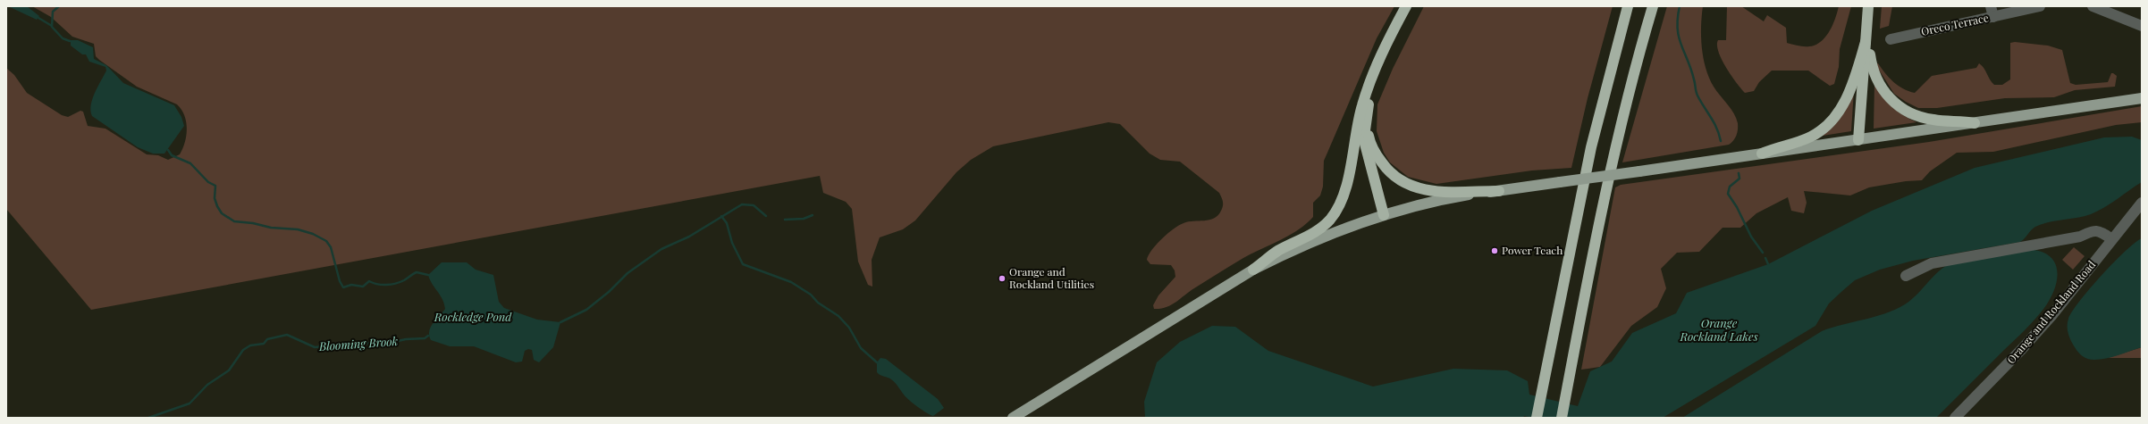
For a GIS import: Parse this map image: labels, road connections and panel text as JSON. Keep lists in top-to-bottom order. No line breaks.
{"streets":{"street":["Oreco Terrace","Orange and Rockland Road"]},"water":["Rockledge Pond","Orange Rockland Lakes","Blooming Brook"],"places":["Power Teach","Orange and Rockland Utilities"]}
